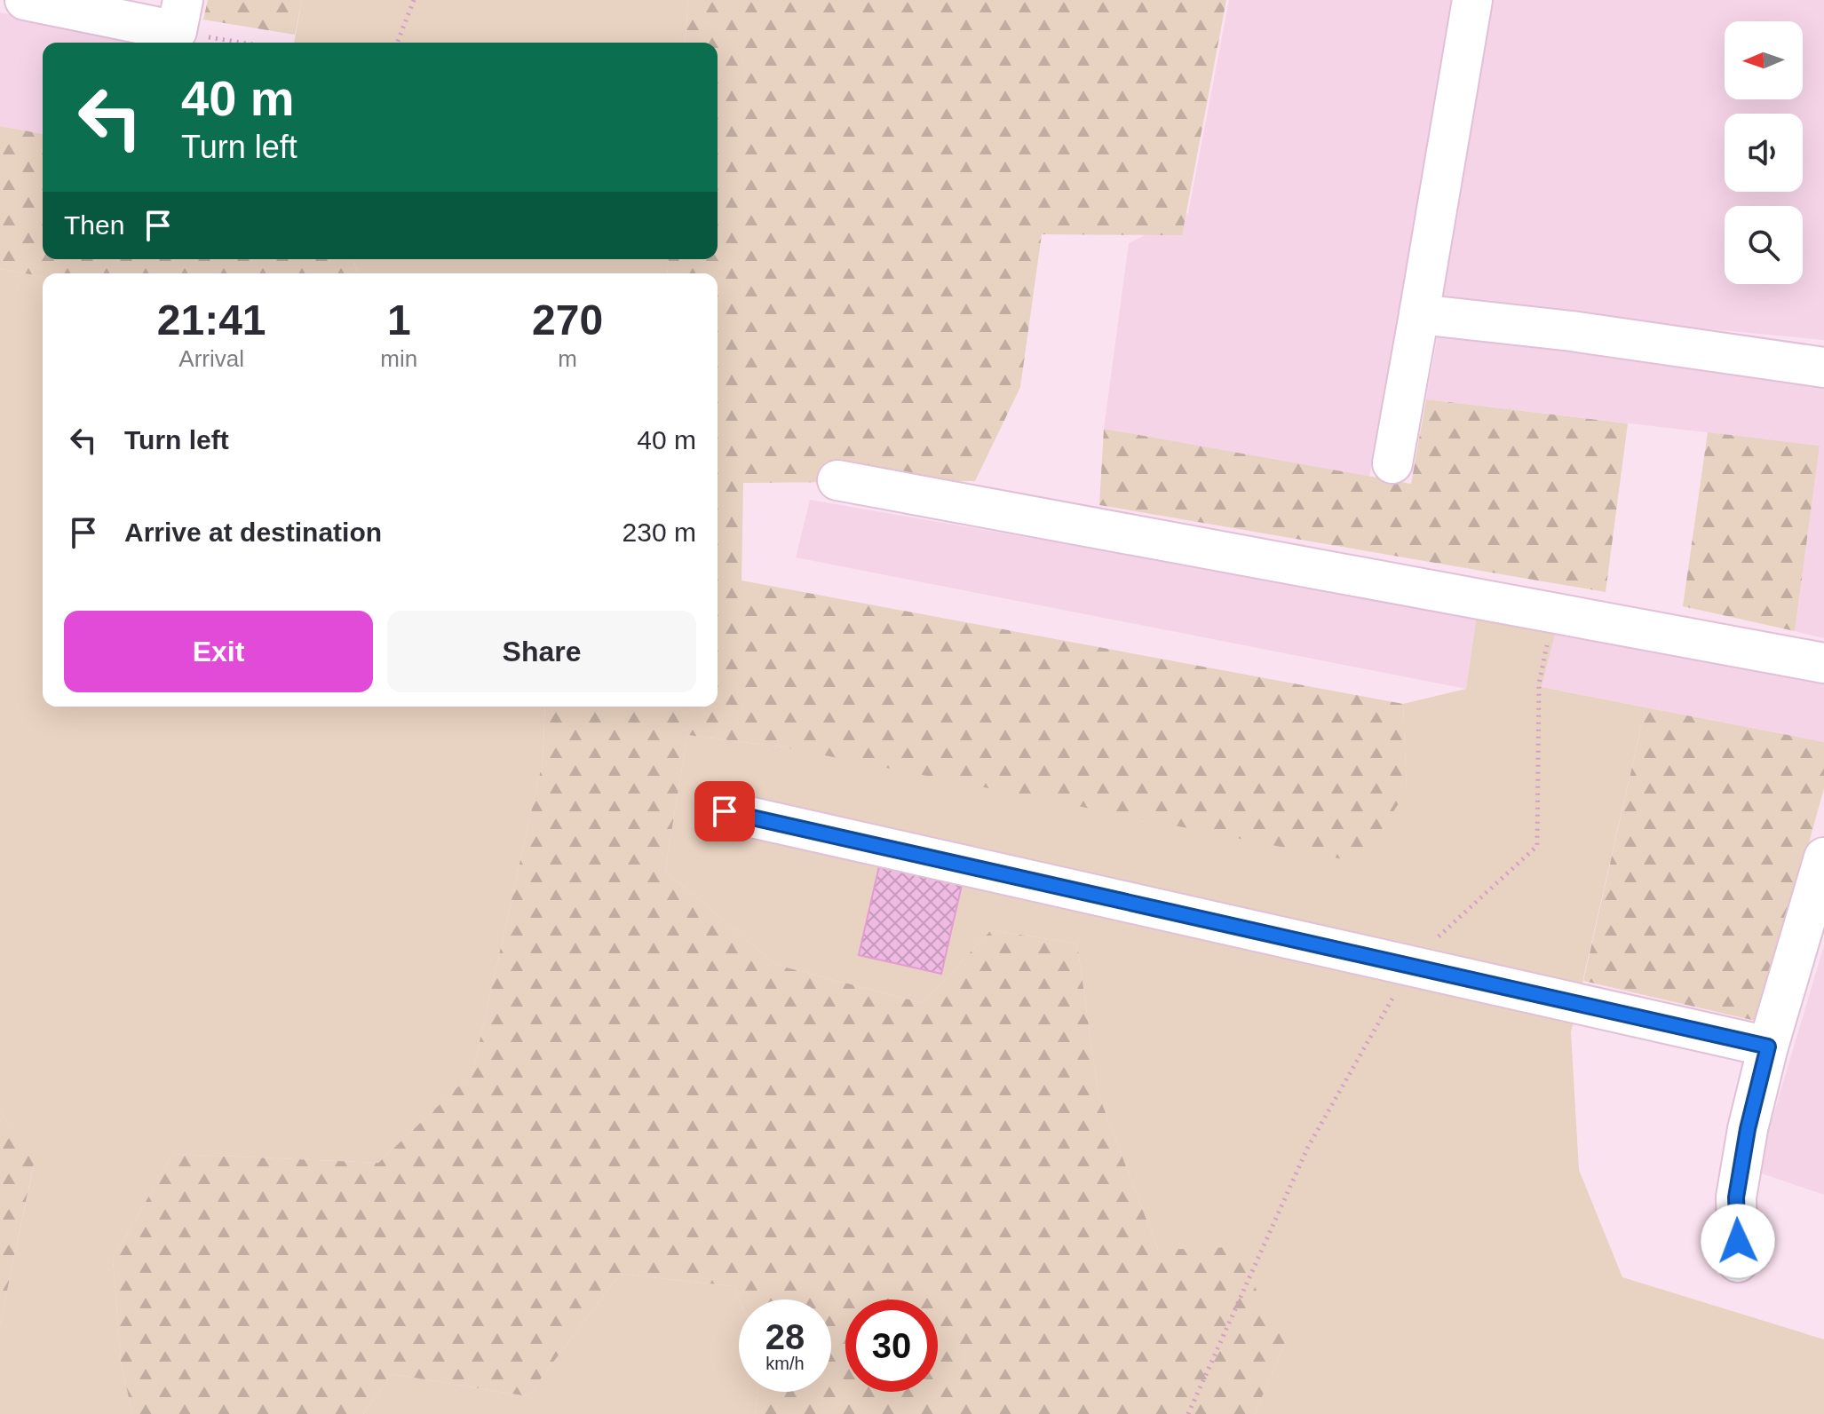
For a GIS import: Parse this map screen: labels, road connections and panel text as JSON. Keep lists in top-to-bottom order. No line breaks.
{"north":"left","page":{"turn":["40 m","Turn left"],"then":"Then","eta":["21:41","Arrival","1","min","270","m"],"list":[{"name":"Turn left","value":"40 m"},{"name":"Arrive at destination","value":"230 m"}],"buttons":["Exit","Share"],"speed":"28 km/h","limit":"30"}}
